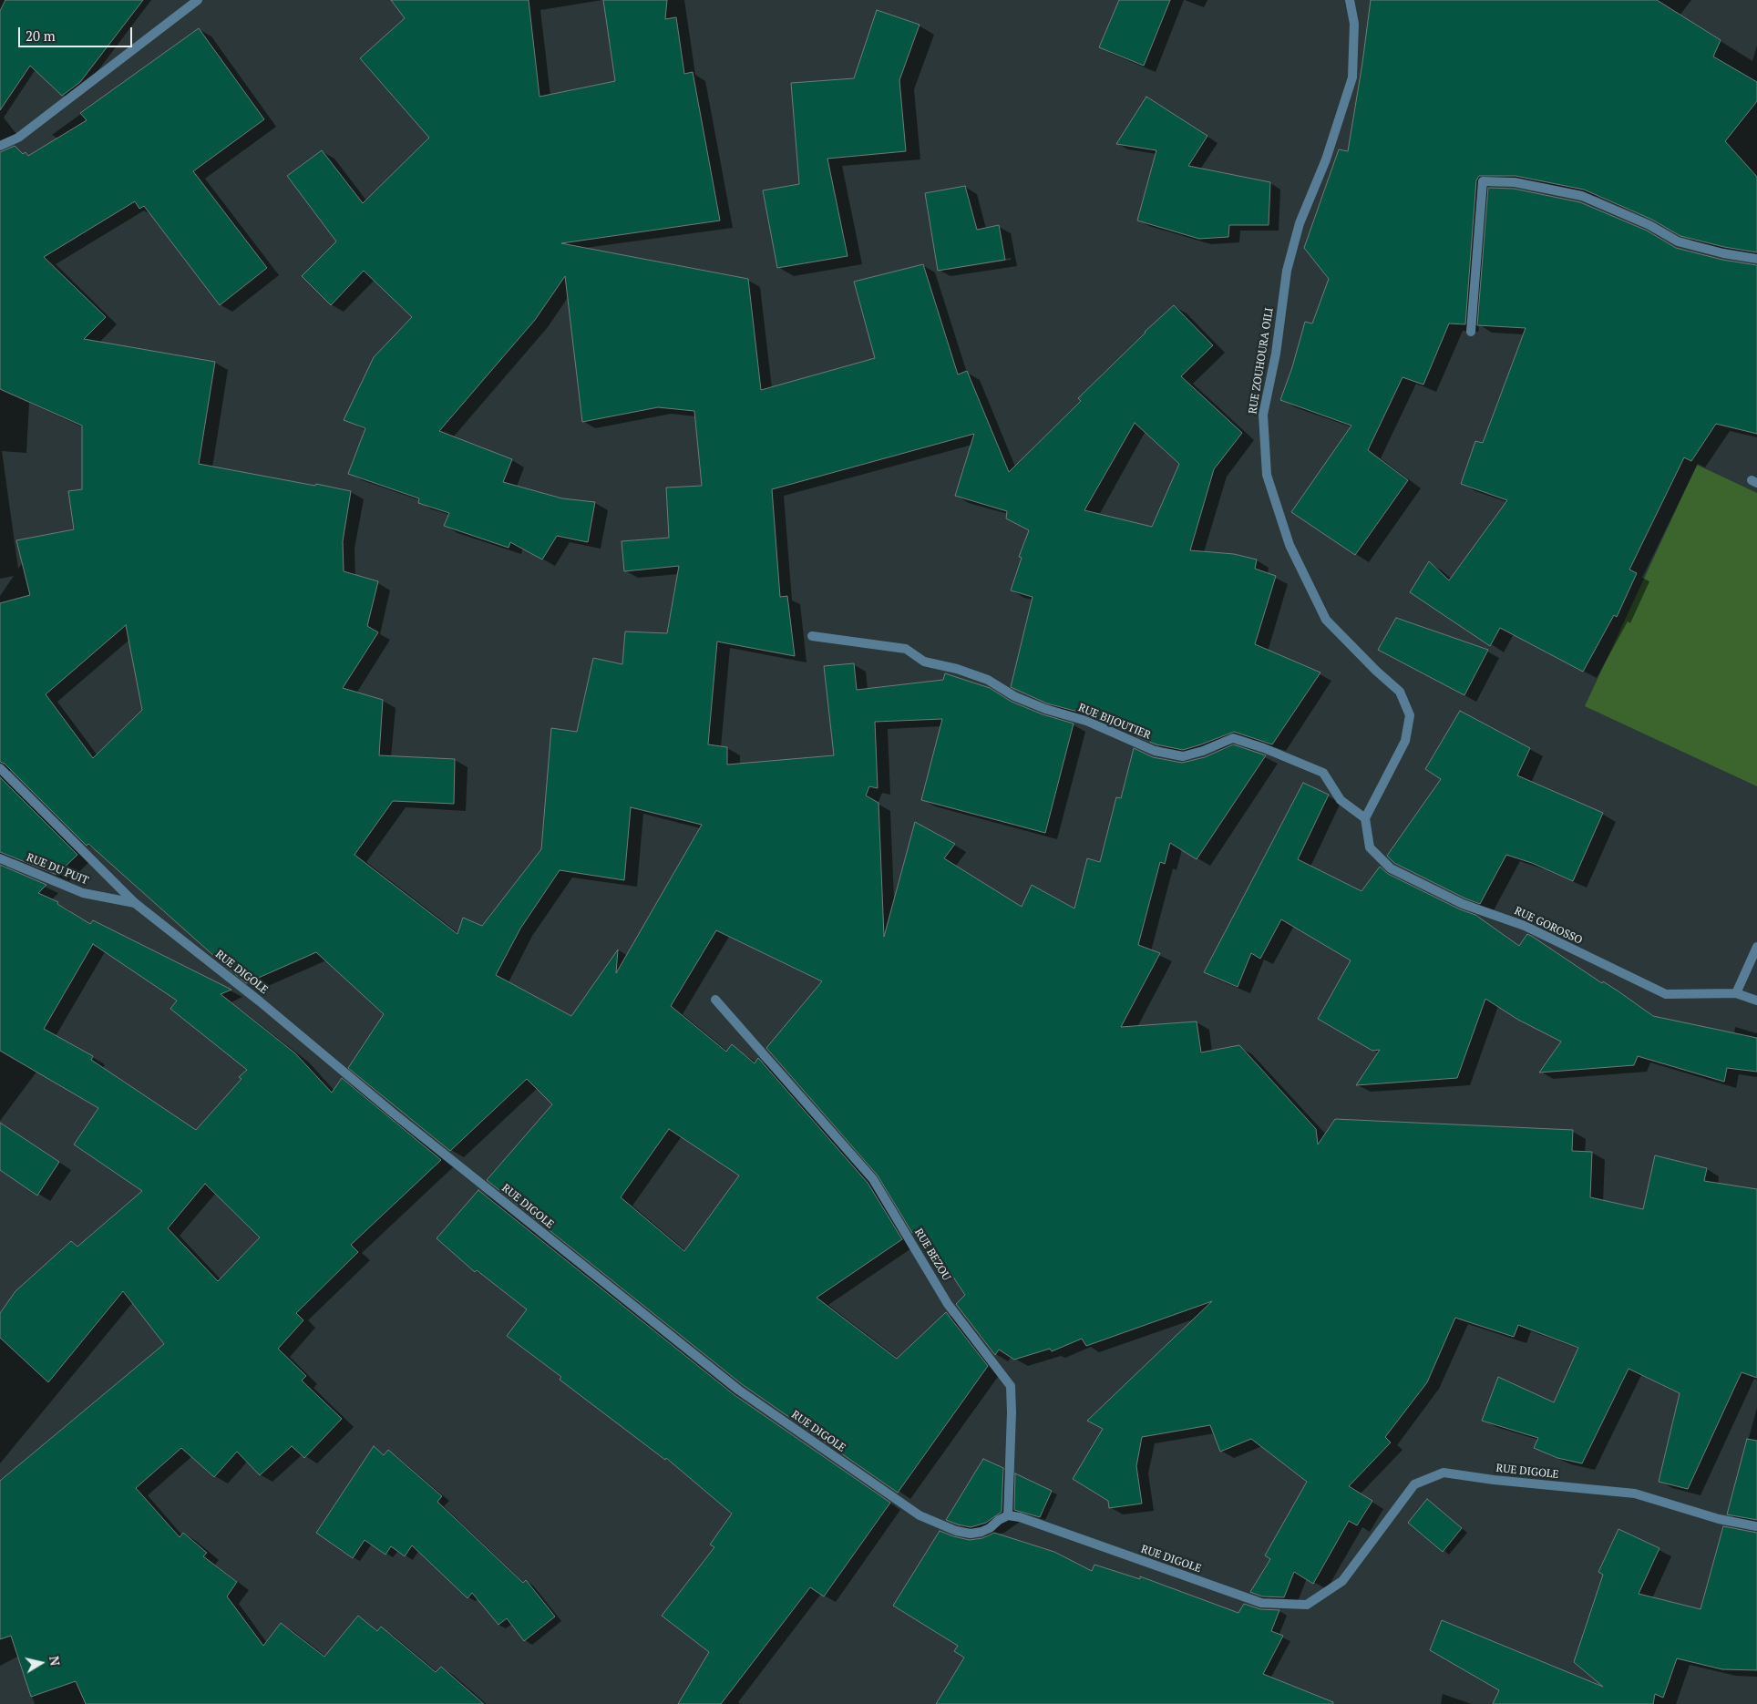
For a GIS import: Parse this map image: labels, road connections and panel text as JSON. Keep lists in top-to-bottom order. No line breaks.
{"streets":{"street":["RUE ZOUHOURA OILI","RUE BIJOUTIER","RUE DU PUIT","RUE GOROSSO","RUE DIGOLE","RUE BEZOU"]},"crossings":[["RUE ZOUHOURA OILI","RUE BIJOUTIER"],["RUE ZOUHOURA OILI","RUE GOROSSO"],["RUE BIJOUTIER","RUE GOROSSO"],["RUE DU PUIT","RUE DIGOLE"],["RUE DIGOLE","RUE BEZOU"]],"scale_bar":"20 m","north":"right"}
